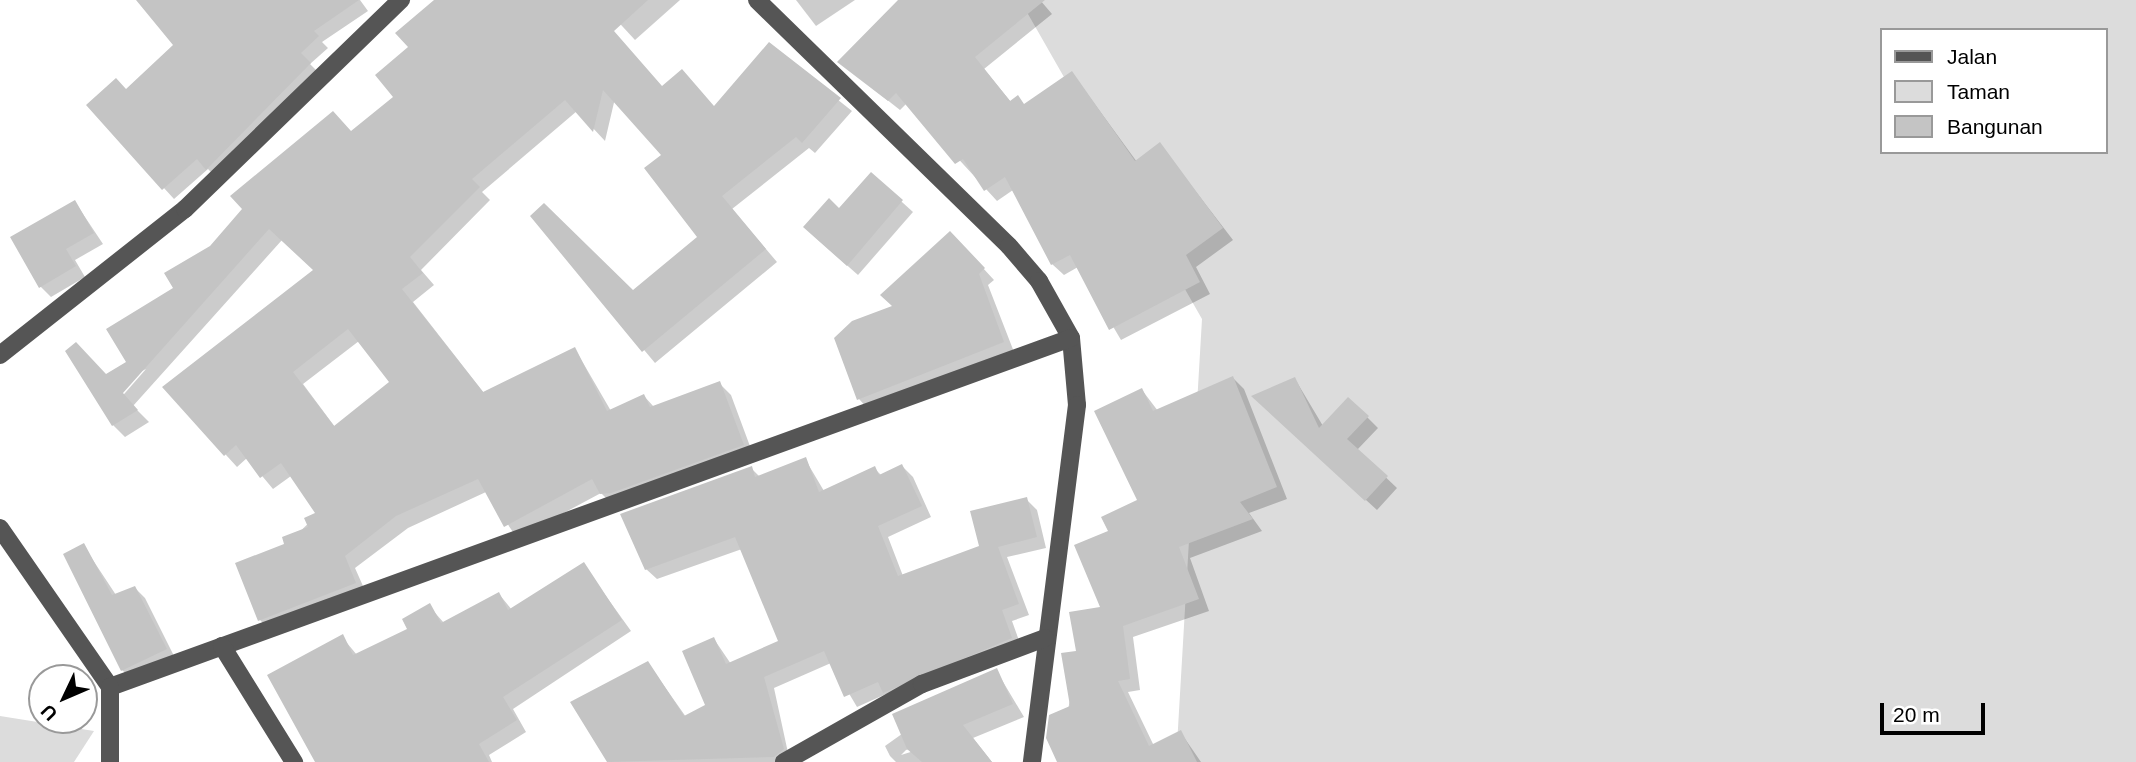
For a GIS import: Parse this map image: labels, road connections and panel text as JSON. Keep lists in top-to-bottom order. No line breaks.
{"legend":["Jalan","Taman","Bangunan"],"scale_bar":"20 m","north":"bottom left"}
